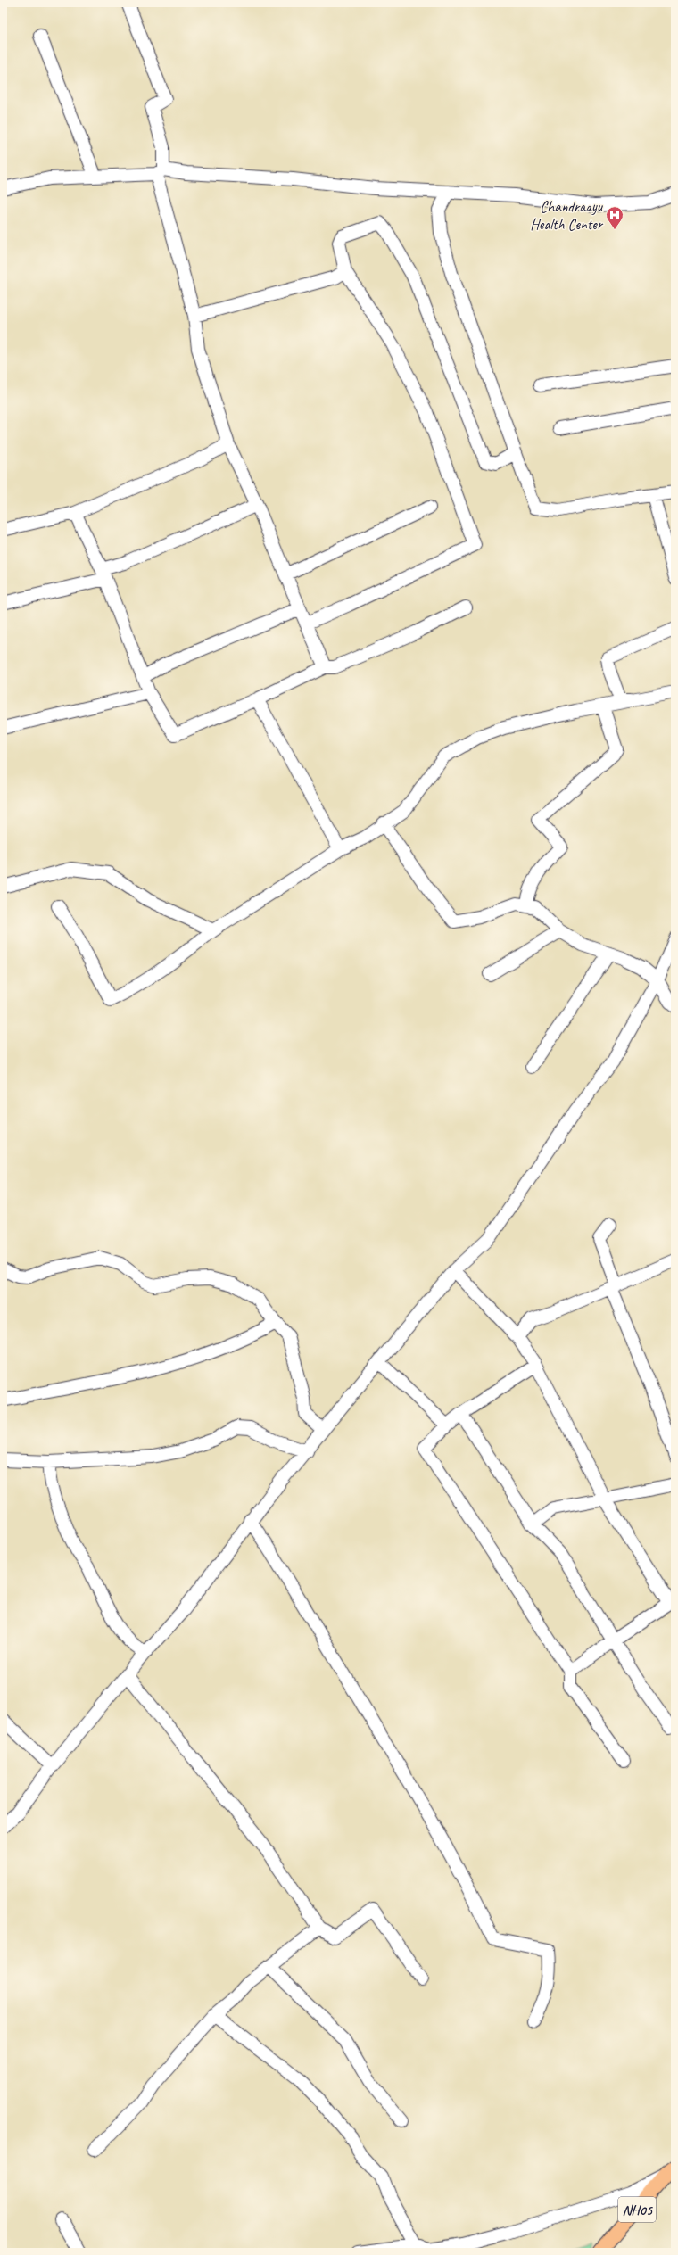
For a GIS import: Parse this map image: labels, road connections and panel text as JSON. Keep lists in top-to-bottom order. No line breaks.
{"streets":{"main road":["NH05"]},"places":{"hospital":["Chandraayu Health Center"]}}
